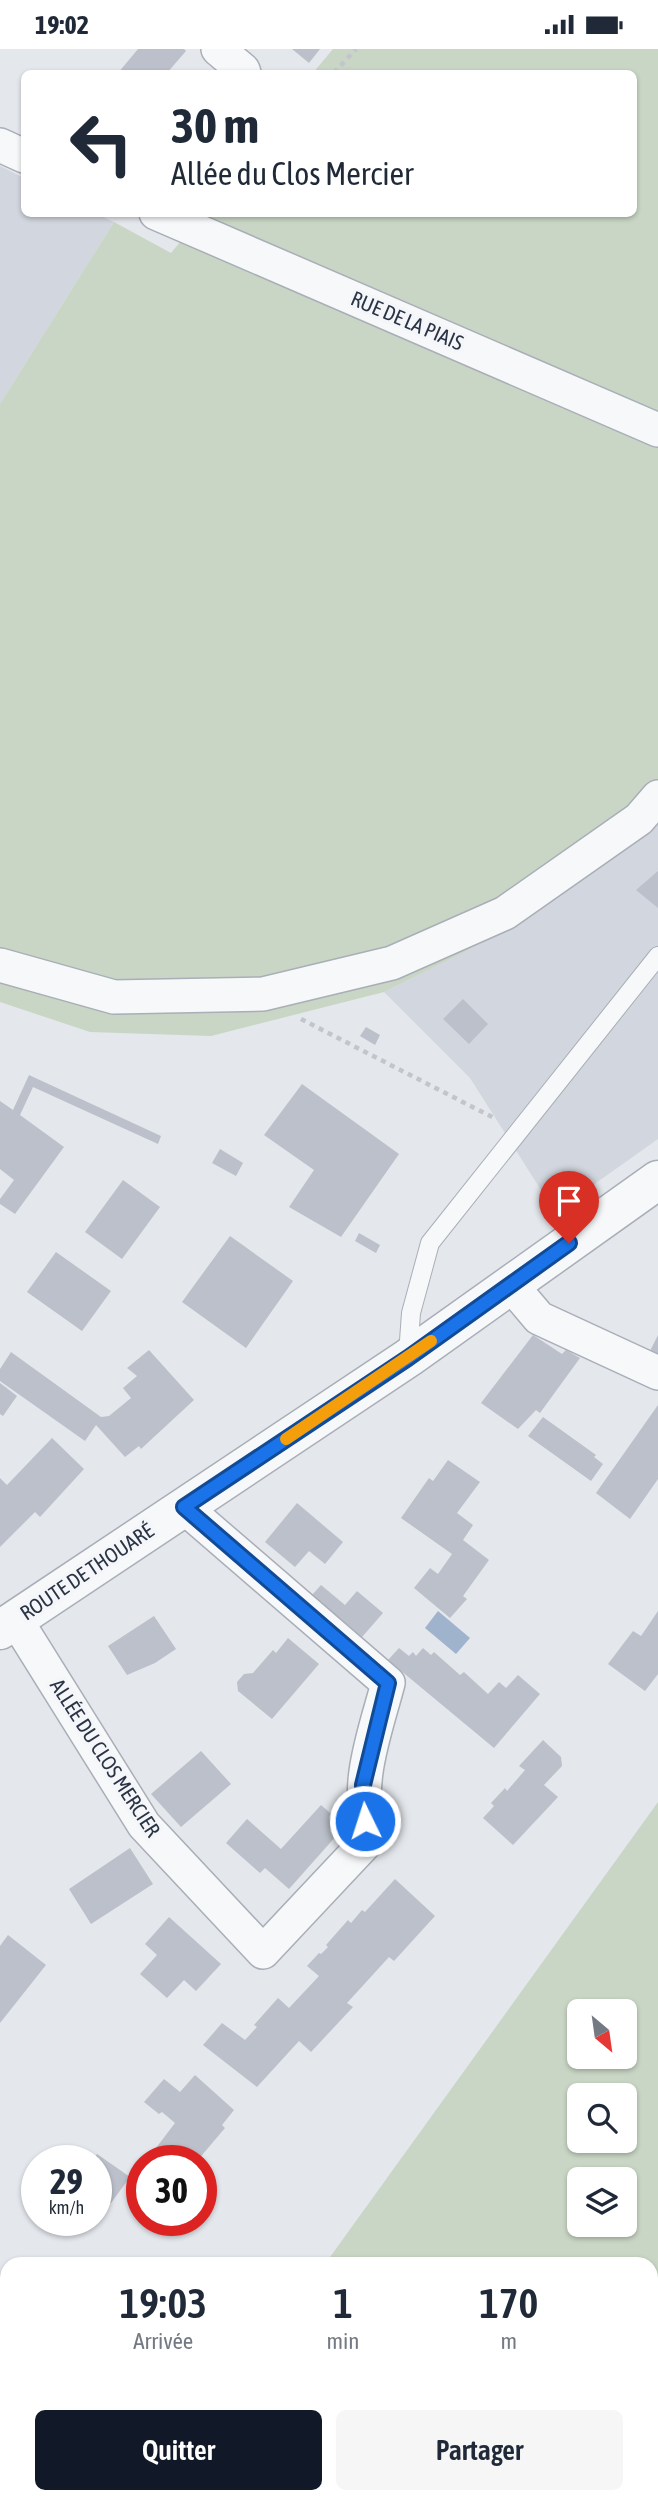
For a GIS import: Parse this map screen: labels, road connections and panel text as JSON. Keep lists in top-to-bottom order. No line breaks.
{"streets":{"street":["RUE DE LA PIAIS","ROUTE DE THOUARÉ","ALLÉE DU CLOS MERCIER"]},"crossings":[["ROUTE DE THOUARÉ","ALLÉE DU CLOS MERCIER"]],"north":"bottom right","page":{"status":"19:02","turn":["30 m","Allée du Clos Mercier"],"speed":"29 km/h","limit":"30","eta":["19:03","Arrivée","1","min","170","m"],"buttons":["Quitter","Partager"]}}
